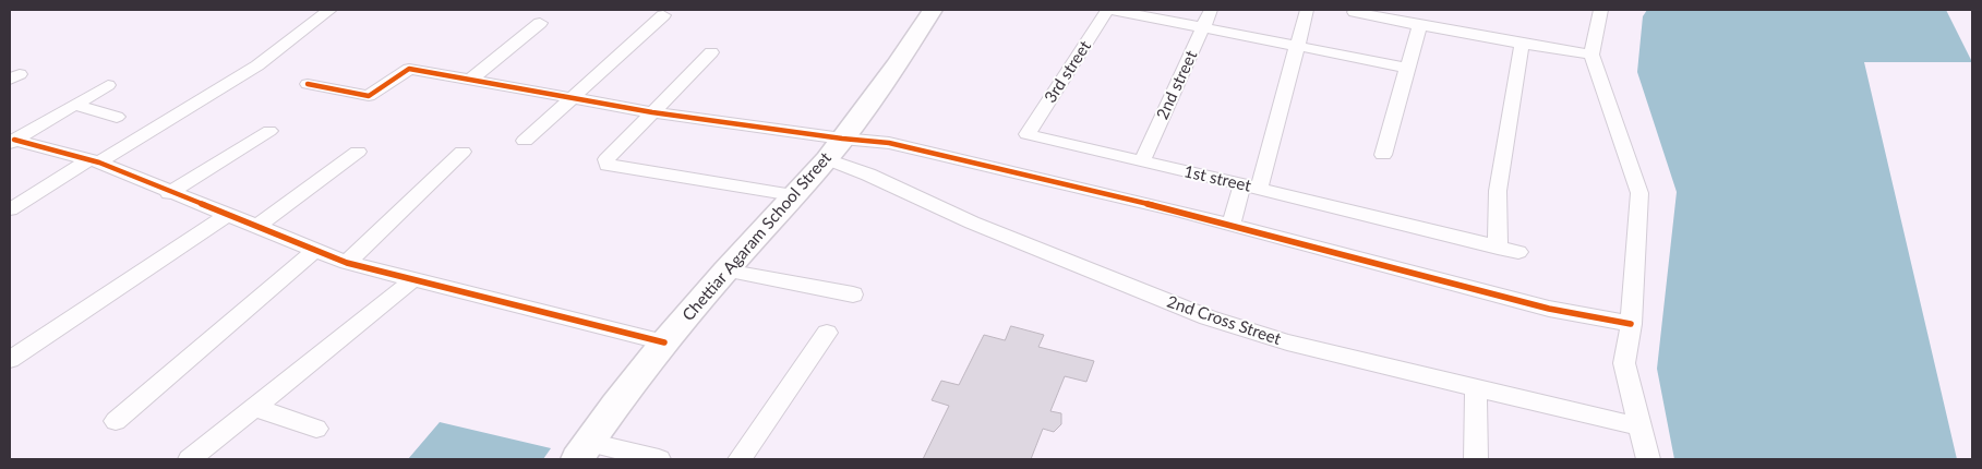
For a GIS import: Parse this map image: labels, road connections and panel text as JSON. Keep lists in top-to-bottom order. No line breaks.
{"streets":{"street":["3rd street","2nd street","1st street","Chettiar Agaram School Street","2nd Cross Street"]},"crossings":[["3rd street","1st street"],["2nd street","1st street"],["Chettiar Agaram School Street","2nd Cross Street"]]}
